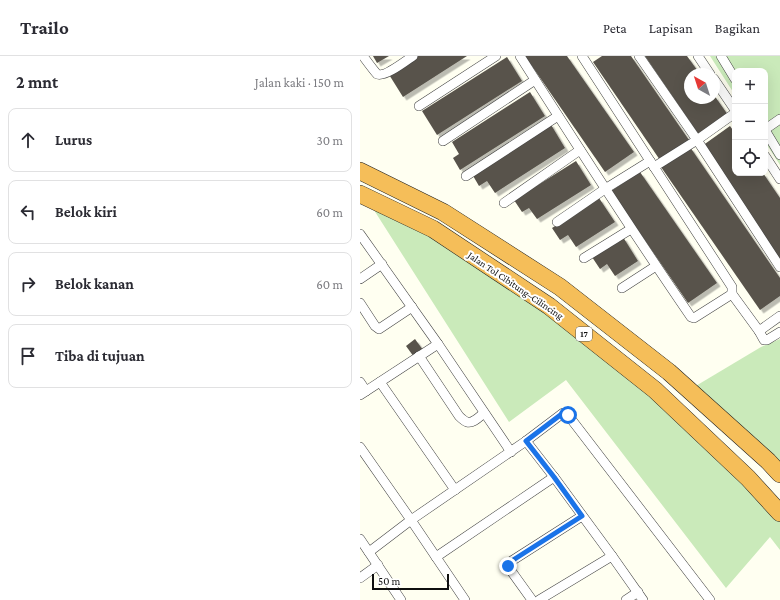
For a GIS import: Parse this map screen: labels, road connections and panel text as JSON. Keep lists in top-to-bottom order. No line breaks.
{"streets":{"highway":["Jalan Tol Cibitung–Cilincing","17"]},"scale_bar":"50 m","north":"top left","page":{"header":"Trailo","nav":["Peta","Lapisan","Bagikan"],"heading":["2 mnt","Jalan kaki · 150 m"],"map_buttons":["+","−"],"list":[["Lurus","30 m"],["Belok kiri","60 m"],["Belok kanan","60 m"],"Tiba di tujuan"],"scale":"50 m"}}
